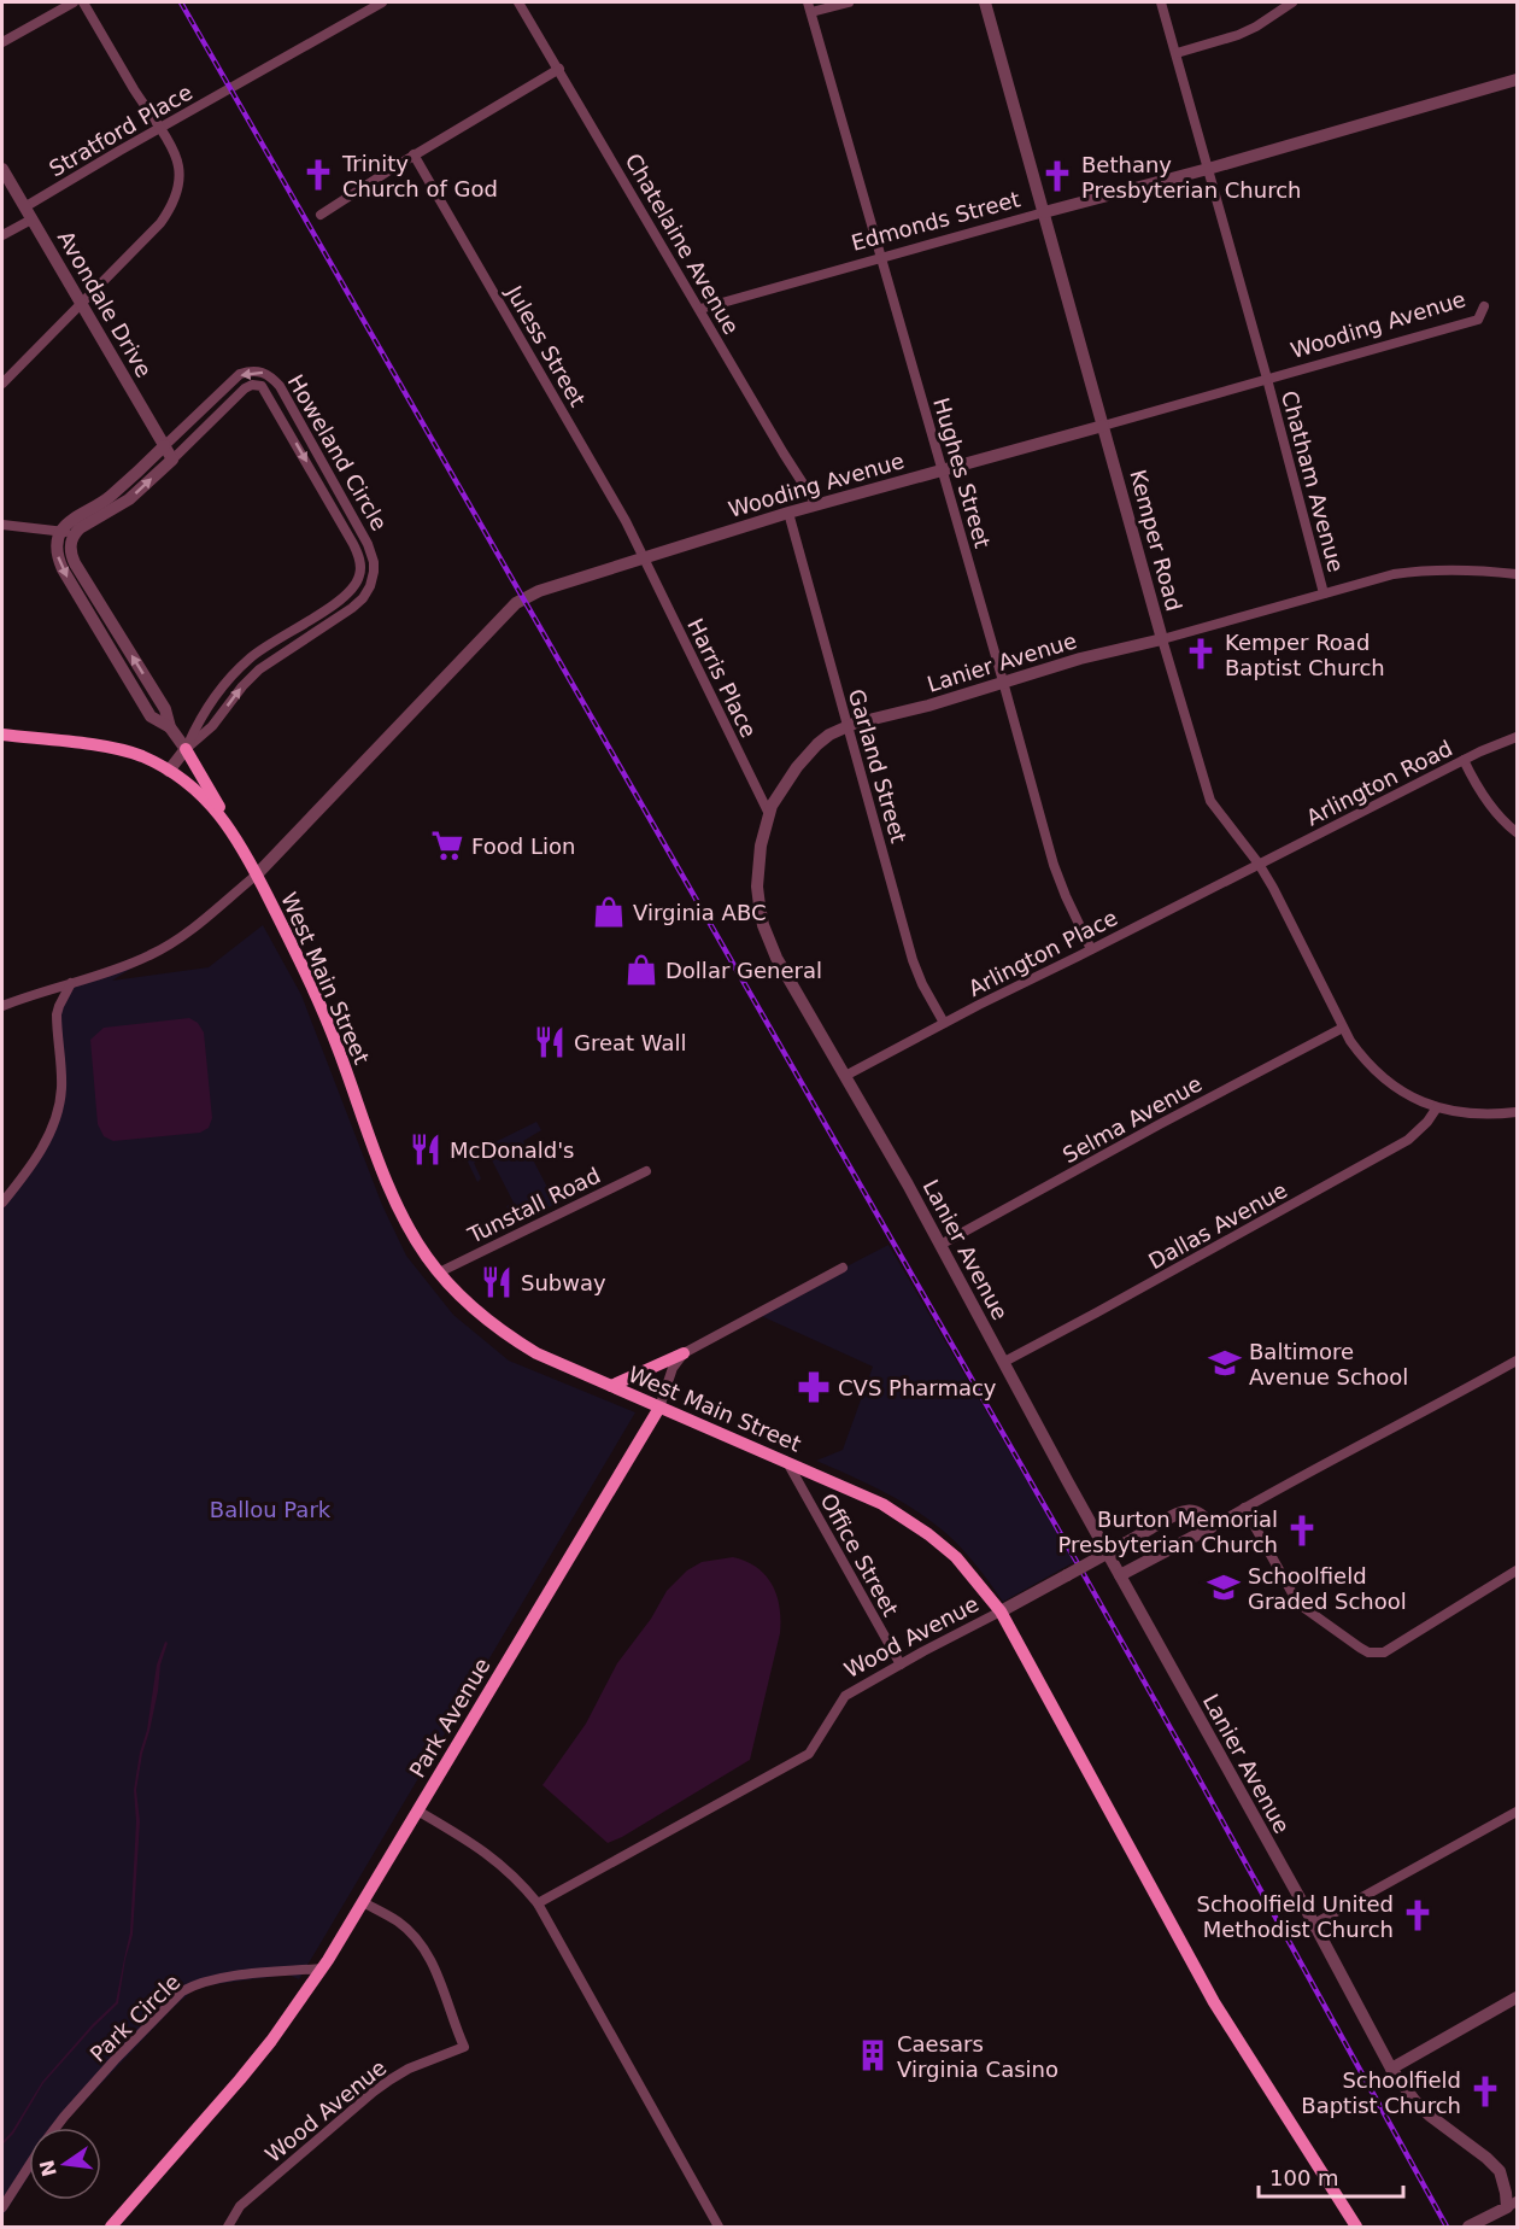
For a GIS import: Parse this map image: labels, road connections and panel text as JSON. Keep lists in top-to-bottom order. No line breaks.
{"streets":{"main road":["West Main Street","Park Avenue"],"street":["Stratford Place","Edmonds Street","Chatelaine Avenue","Avondale Drive","Wooding Avenue","Juless Street","Howeland Circle","Hughes Street","Chatham Avenue","Kemper Road","Lanier Avenue","Harris Place","Garland Street","Arlington Road","Arlington Place","Selma Avenue","Tunstall Road","Dallas Avenue","Office Street","Wood Avenue","Park Circle"]},"crossings":[["Stratford Place","Avondale Drive"],["Edmonds Street","Chatelaine Avenue"],["Edmonds Street","Hughes Street"],["Edmonds Street","Chatham Avenue"],["Edmonds Street","Kemper Road"],["Chatelaine Avenue","Wooding Avenue"],["Avondale Drive","Howeland Circle"],["Wooding Avenue","Juless Street"],["Wooding Avenue","Hughes Street"],["Wooding Avenue","Chatham Avenue"],["Wooding Avenue","Kemper Road"],["Wooding Avenue","Harris Place"],["Wooding Avenue","Garland Street"],["Wooding Avenue","West Main Street"],["Juless Street","Harris Place"],["Howeland Circle","West Main Street"],["Hughes Street","Lanier Avenue"],["Hughes Street","Arlington Place"],["Chatham Avenue","Lanier Avenue"],["Kemper Road","Lanier Avenue"],["Kemper Road","Arlington Road"],["Kemper Road","Arlington Place"],["Kemper Road","Selma Avenue"],["Kemper Road","Dallas Avenue"],["Lanier Avenue","Harris Place"],["Lanier Avenue","Garland Street"],["Lanier Avenue","Arlington Place"],["Lanier Avenue","Selma Avenue"],["Lanier Avenue","Dallas Avenue"],["Garland Street","Arlington Place"],["Arlington Road","Arlington Place"],["West Main Street","Tunstall Road"],["West Main Street","Office Street"],["West Main Street","Wood Avenue"],["West Main Street","Park Avenue"],["Office Street","Wood Avenue"],["Wood Avenue","Park Avenue"],["Park Avenue","Park Circle"]],"parks":["Ballou Park"],"places":{"church":["Trinity Church of God","Bethany Presbyterian Church","Kemper Road Baptist Church","Burton Memorial Presbyterian Church","Schoolfield United Methodist Church","Schoolfield Baptist Church"],"supermarket":["Food Lion"],"shop":["Virginia ABC","Dollar General"],"restaurant":["Great Wall","McDonald's","Subway"],"school or university":["Baltimore Avenue School","Schoolfield Graded School"],"pharmacy":["CVS Pharmacy"],"building":["Caesars Virginia Casino"]},"scale_bar":"100 m","north":"left"}
